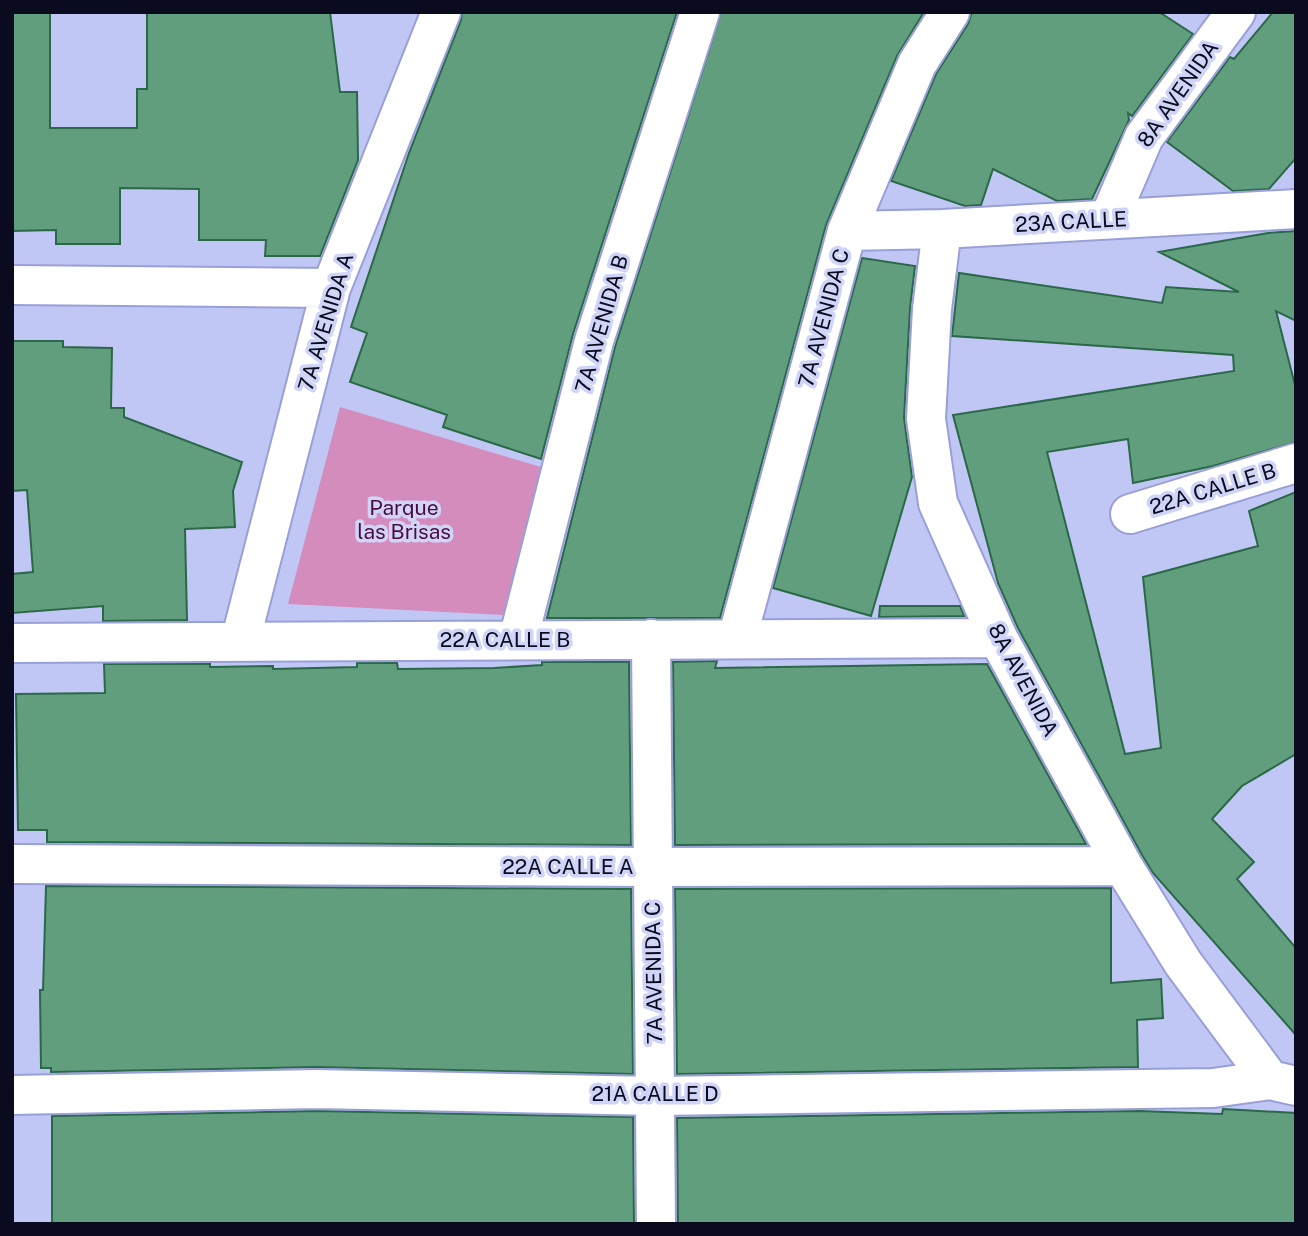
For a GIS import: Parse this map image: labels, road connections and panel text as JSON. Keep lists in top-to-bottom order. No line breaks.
{"streets":{"street":["8A AVENIDA","23A CALLE","7A AVENIDA C","7A AVENIDA A","7A AVENIDA B","22A CALLE B","22A CALLE A","21A CALLE D"]},"crossings":[["8A AVENIDA","23A CALLE"],["8A AVENIDA","22A CALLE B"],["8A AVENIDA","22A CALLE A"],["8A AVENIDA","21A CALLE D"],["23A CALLE","7A AVENIDA C"],["7A AVENIDA C","22A CALLE B"],["7A AVENIDA C","22A CALLE A"],["7A AVENIDA C","21A CALLE D"],["7A AVENIDA A","22A CALLE B"],["7A AVENIDA B","22A CALLE B"]],"parks":["Parque las Brisas"]}
